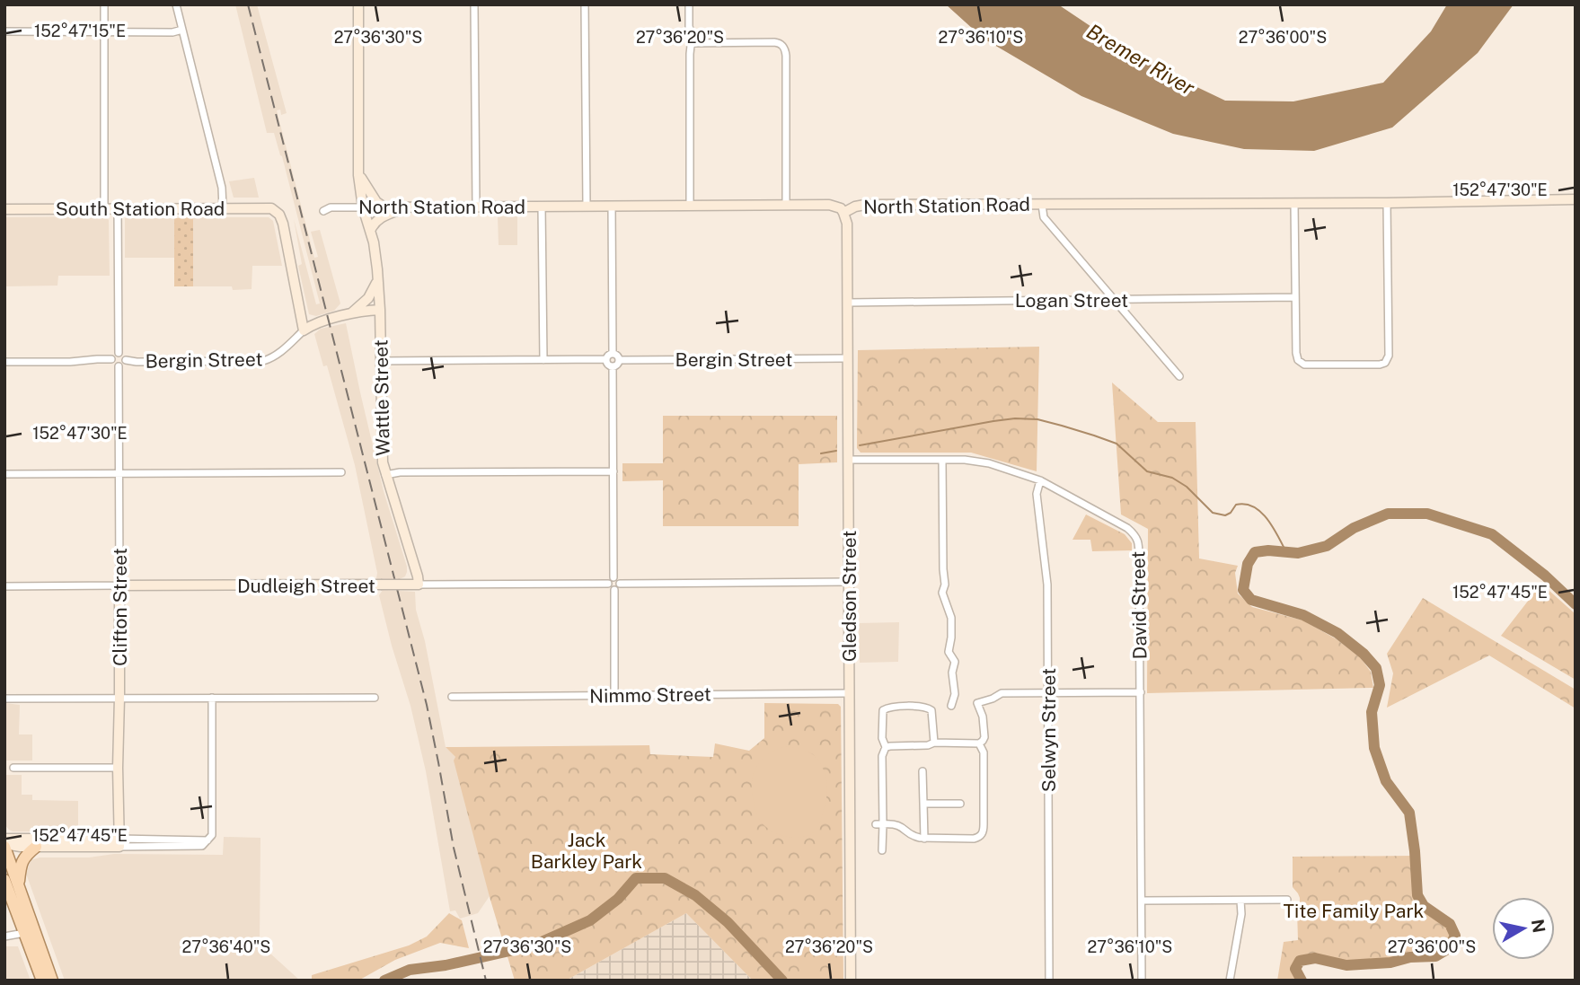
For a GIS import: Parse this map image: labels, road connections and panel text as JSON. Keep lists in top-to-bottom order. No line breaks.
{"streets":{"street":["North Station Road","South Station Road","Logan Street","Bergin Street","Wattle Street","Dudleigh Street","Gledson Street","David Street","Clifton Street","Nimmo Street","Selwyn Street"]},"crossings":[["North Station Road","Wattle Street"],["North Station Road","Gledson Street"],["South Station Road","Bergin Street"],["Logan Street","Gledson Street"],["Bergin Street","Wattle Street"],["Bergin Street","Gledson Street"],["Bergin Street","Clifton Street"],["Wattle Street","Dudleigh Street"],["Dudleigh Street","Clifton Street"],["Gledson Street","David Street"],["Gledson Street","Nimmo Street"],["David Street","Selwyn Street"]],"water":["Bremer River"],"parks":["Jack Barkley Park","Tite Family Park"],"north":"right","coordinates":["152°47'15\"E","27°36'30\"S","27°36'20\"S","27°36'10\"S","27°36'00\"S","152°47'30\"E","152°47'45\"E","27°36'40\"S"]}
